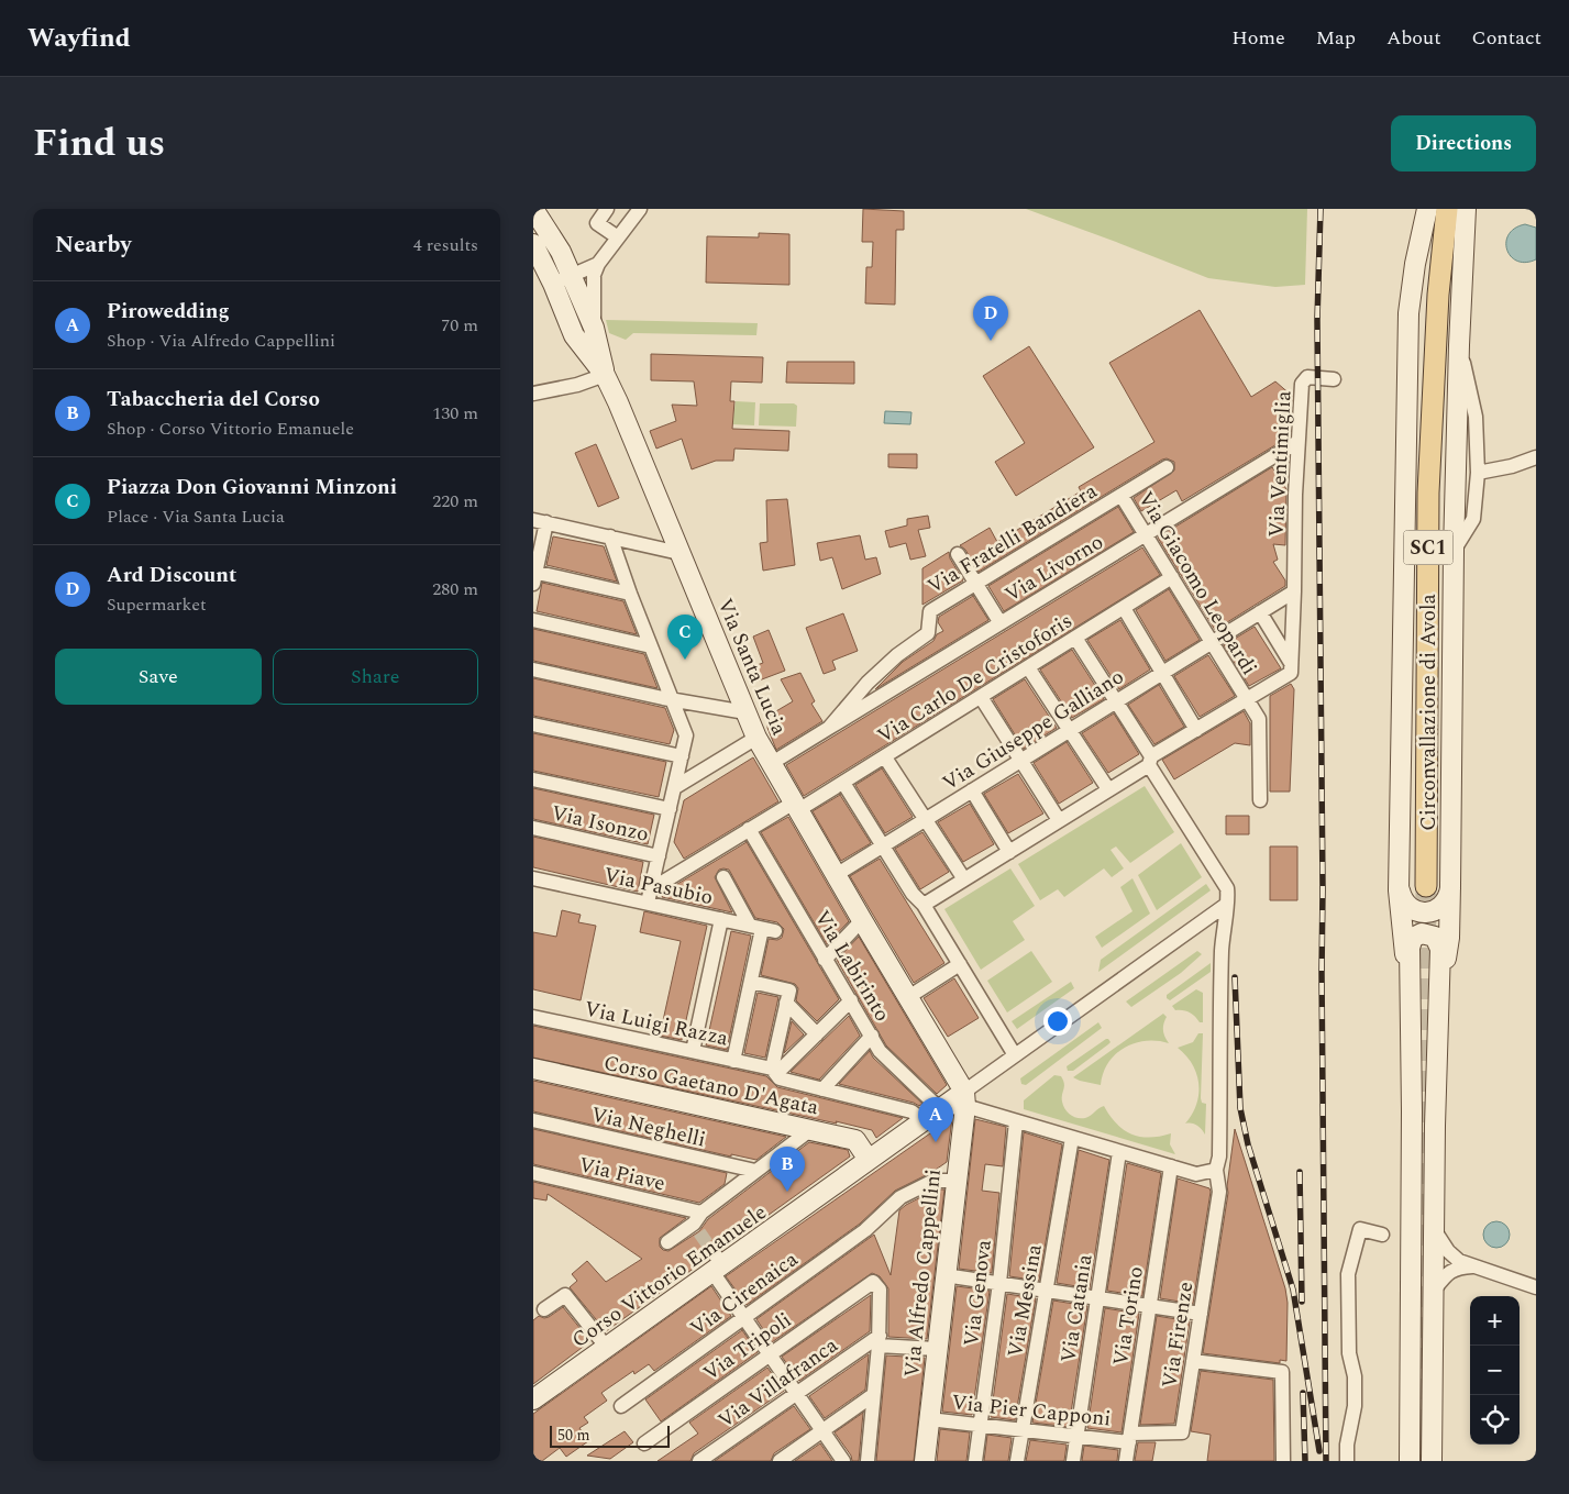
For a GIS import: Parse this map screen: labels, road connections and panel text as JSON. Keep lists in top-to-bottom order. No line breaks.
{"streets":{"main road":["SC1","Circonvallazione di Avola"],"street":["Via Ventimiglia","Via Fratelli Bandiera","Via Livorno","Via Giacomo Leopardi","Via Santa Lucia","Via Carlo De Cristoforis","Via Giuseppe Galliano","Via Isonzo","Via Pasubio","Via Labirinto","Via Luigi Razza","Corso Gaetano D'Agata","Via Neghelli","Via Piave","Via Alfredo Cappellini","Corso Vittorio Emanuele","Via Cirenaica","Via Genova","Via Messina","Via Catania","Via Torino","Via Firenze","Via Tripoli","Via Villafranca","Via Pier Capponi"]},"crossings":[["Via Ventimiglia","Via Livorno"],["Via Ventimiglia","Via Giuseppe Galliano"],["Via Fratelli Bandiera","Via Livorno"],["Via Fratelli Bandiera","Via Giacomo Leopardi"],["Via Fratelli Bandiera","Via Santa Lucia"],["Via Livorno","Via Giacomo Leopardi"],["Via Giacomo Leopardi","Via Carlo De Cristoforis"],["Via Giacomo Leopardi","Via Giuseppe Galliano"],["Via Santa Lucia","Via Carlo De Cristoforis"],["Via Santa Lucia","Via Giuseppe Galliano"],["Via Santa Lucia","Via Alfredo Cappellini"],["Via Santa Lucia","Corso Vittorio Emanuele"],["Via Carlo De Cristoforis","Via Pasubio"],["Via Carlo De Cristoforis","Via Labirinto"],["Via Carlo De Cristoforis","Via Firenze"],["Via Giuseppe Galliano","Via Firenze"],["Via Labirinto","Corso Vittorio Emanuele"],["Via Luigi Razza","Corso Vittorio Emanuele"],["Corso Gaetano D'Agata","Corso Vittorio Emanuele"],["Via Alfredo Cappellini","Corso Vittorio Emanuele"],["Via Alfredo Cappellini","Via Cirenaica"],["Via Alfredo Cappellini","Via Pier Capponi"],["Via Genova","Via Pier Capponi"],["Via Messina","Via Pier Capponi"],["Via Catania","Via Pier Capponi"],["Via Torino","Via Firenze"],["Via Torino","Via Pier Capponi"],["Via Firenze","Via Pier Capponi"],["Via Tripoli","Via Villafranca"]],"scale_bar":"50 m","page":{"header":"Wayfind","nav":["Home","Map","About","Contact"],"title":"Find us","buttons":["Directions",["Save","Share"]],"heading":["Nearby","4 results"],"list":[{"mark":"A","name":"Pirowedding","note":"Shop · Via Alfredo Cappellini","value":"70 m"},{"mark":"B","name":"Tabaccheria del Corso","note":"Shop · Corso Vittorio Emanuele","value":"130 m"},{"mark":"C","name":"Piazza Don Giovanni Minzoni","note":"Place · Via Santa Lucia","value":"220 m"},{"mark":"D","name":"Ard Discount","note":"Supermarket","value":"280 m"}],"pins":["D","C","A","B"],"map_buttons":["+","−"],"scale":"50 m"}}
